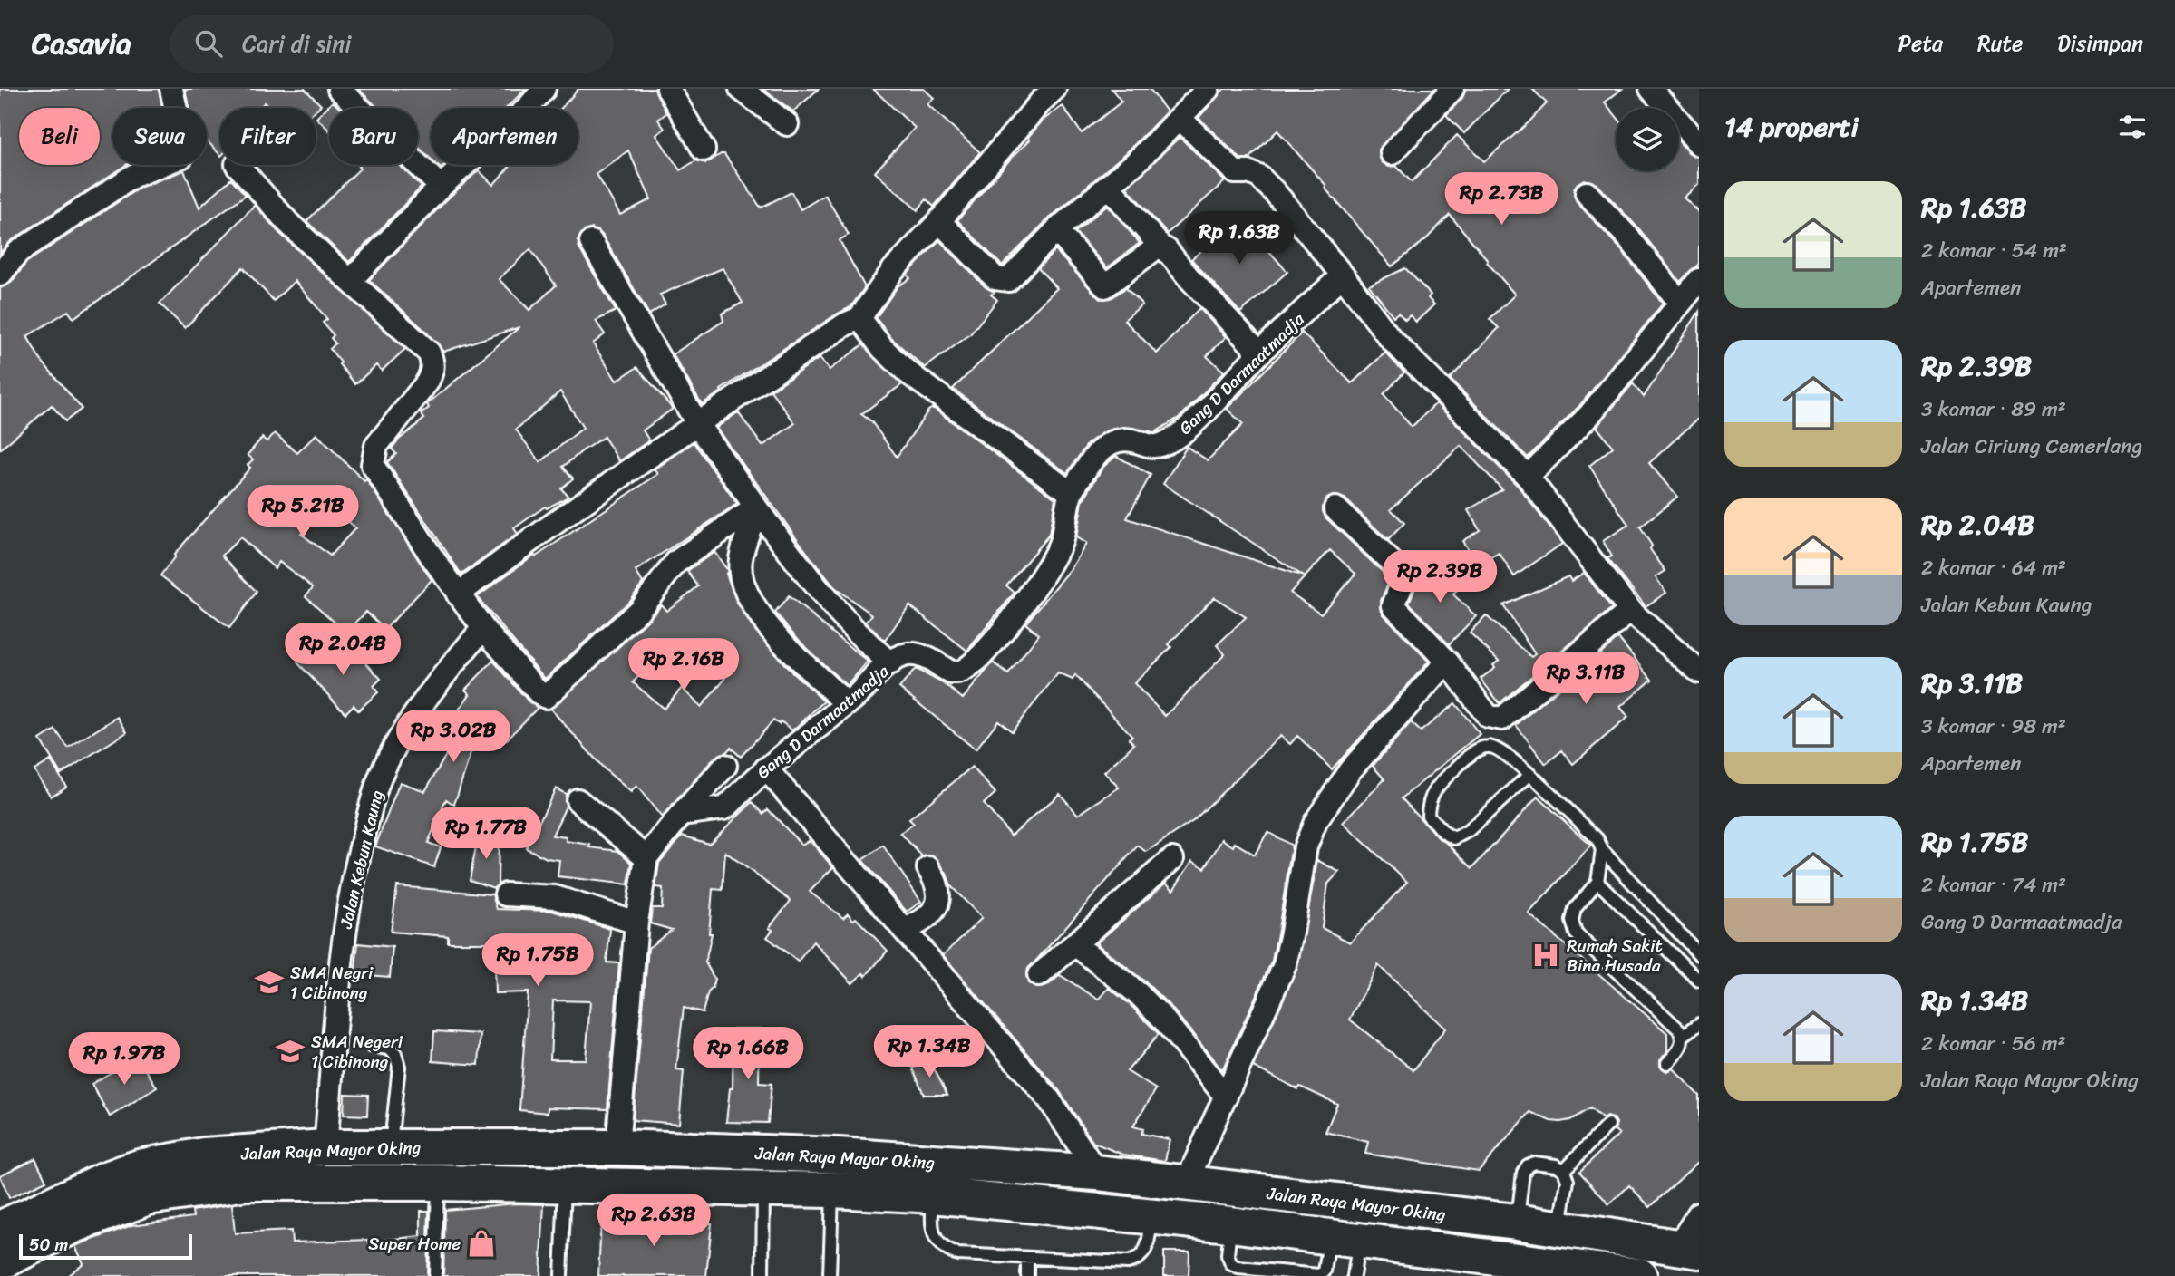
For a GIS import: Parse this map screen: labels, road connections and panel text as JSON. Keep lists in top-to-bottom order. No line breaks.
{"streets":{"main road":["Jalan Raya Mayor Oking"],"street":["Gang D Darmaatmadja","Jalan Kebun Kaung"]},"crossings":[["Jalan Kebun Kaung","Jalan Raya Mayor Oking"]],"places":{"hospital":["Rumah Sakit Bina Husada"],"school or university":["SMA Negri 1 Cibinong","SMA Negeri 1 Cibinong"],"shop":["Super Home"]},"scale_bar":"50 m","page":{"header":"Casavia","search":"Cari di sini","nav":["Peta","Rute","Disimpan"],"heading":"14 properti","chip":["Beli","Sewa","Filter","Baru","Apartemen"],"list":[{"name":"Rp 1.63B","note":"2 kamar · 54 m² · Apartemen"},{"name":"Rp 2.39B","note":"3 kamar · 89 m² · Jalan Ciriung Cemerlang"},{"name":"Rp 2.04B","note":"2 kamar · 64 m² · Jalan Kebun Kaung"},{"name":"Rp 3.11B","note":"3 kamar · 98 m² · Apartemen"},{"name":"Rp 1.75B","note":"2 kamar · 74 m² · Gang D Darmaatmadja"},{"name":"Rp 1.34B","note":"2 kamar · 56 m² · Jalan Raya Mayor Oking"}],"price":["Rp 2.73B","Rp 1.63B","Rp 5.21B","Rp 2.39B","Rp 2.04B","Rp 2.16B","Rp 3.11B","Rp 3.02B","Rp 1.77B","Rp 1.75B","Rp 1.34B","Rp 1.66B","Rp 1.97B","Rp 2.63B"],"scale":"50 m"}}
